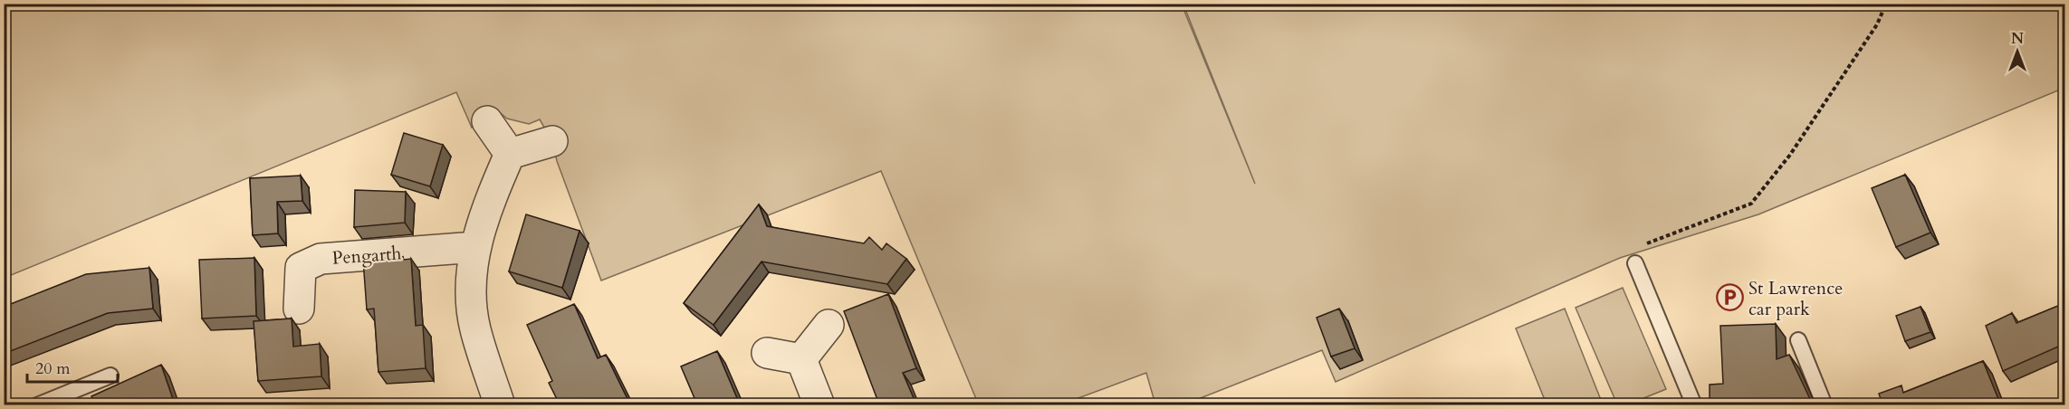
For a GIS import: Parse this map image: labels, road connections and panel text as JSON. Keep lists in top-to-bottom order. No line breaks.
{"streets":{"street":["Pengarth"]},"places":{"parking":["St Lawrence car park"]},"scale_bar":"20 m","north":"top"}
